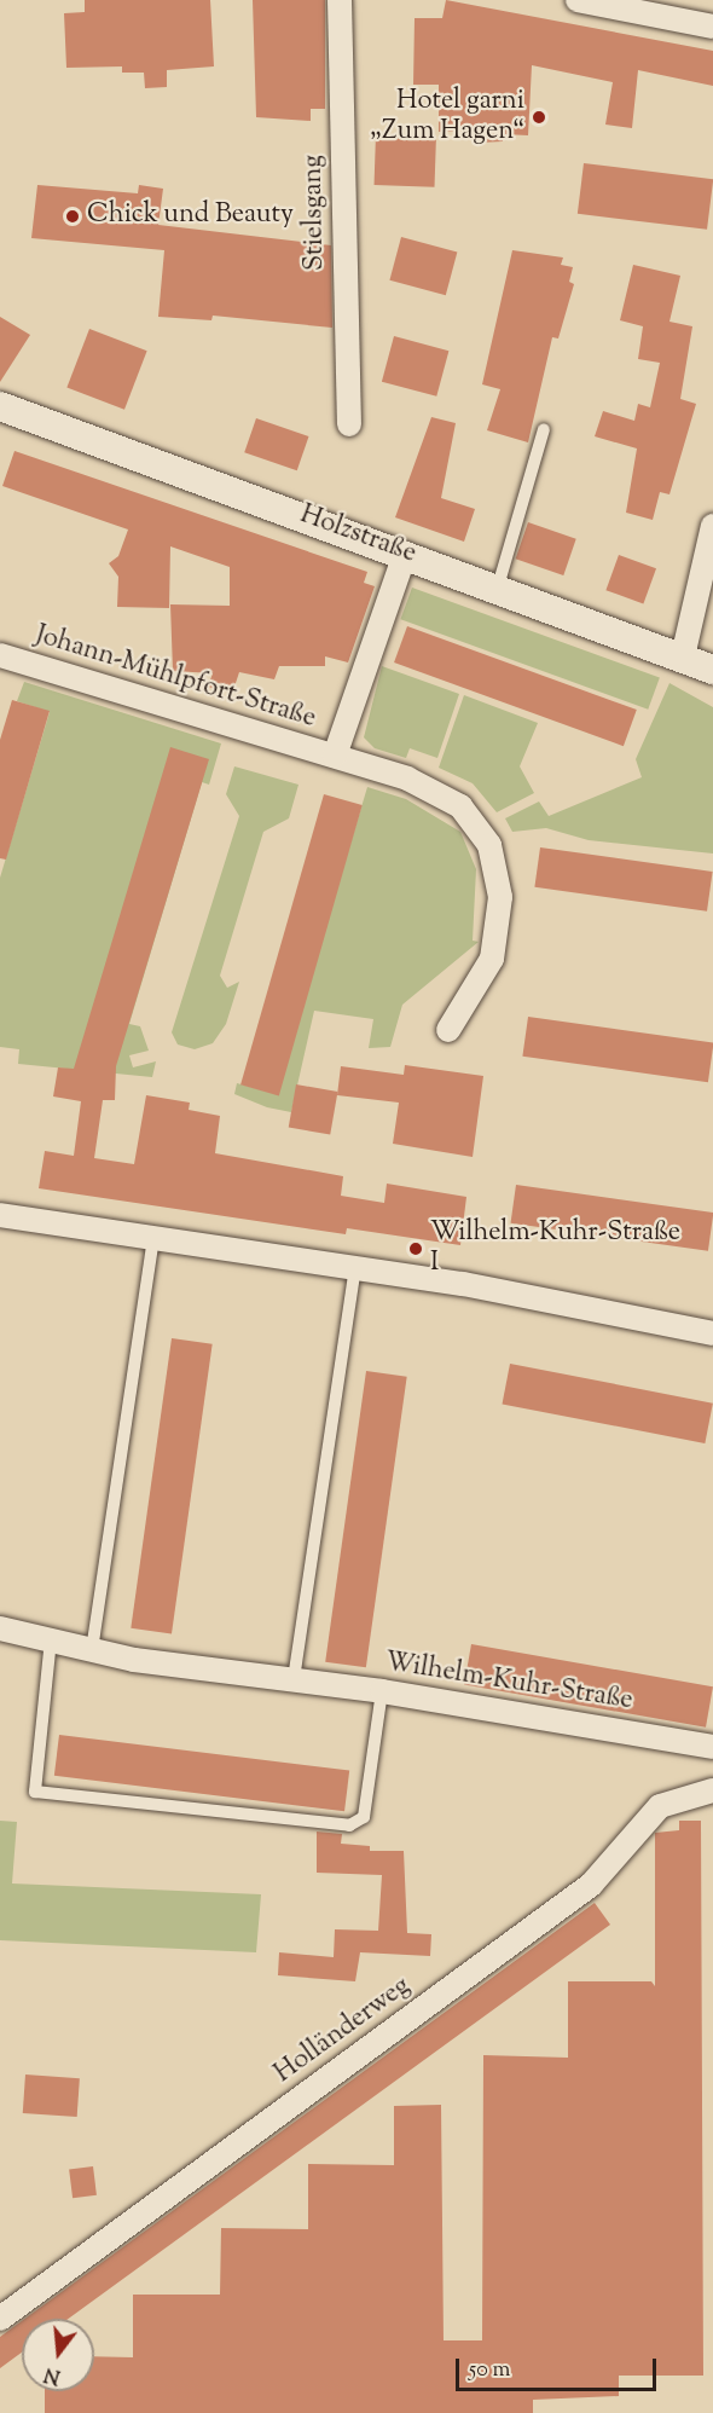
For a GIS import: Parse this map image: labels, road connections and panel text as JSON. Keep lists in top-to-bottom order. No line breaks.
{"streets":{"street":["Stielsgang","Holzstraße","Johann-Mühlpfort-Straße","Wilhelm-Kuhr-Straße","Holländerweg"]},"crossings":[["Holzstraße","Johann-Mühlpfort-Straße"]],"places":["Hotel garni „Zum Hagen“","Chick und Beauty","Wilhelm-Kuhr-Straße I"],"scale_bar":"50 m","north":"bottom"}
